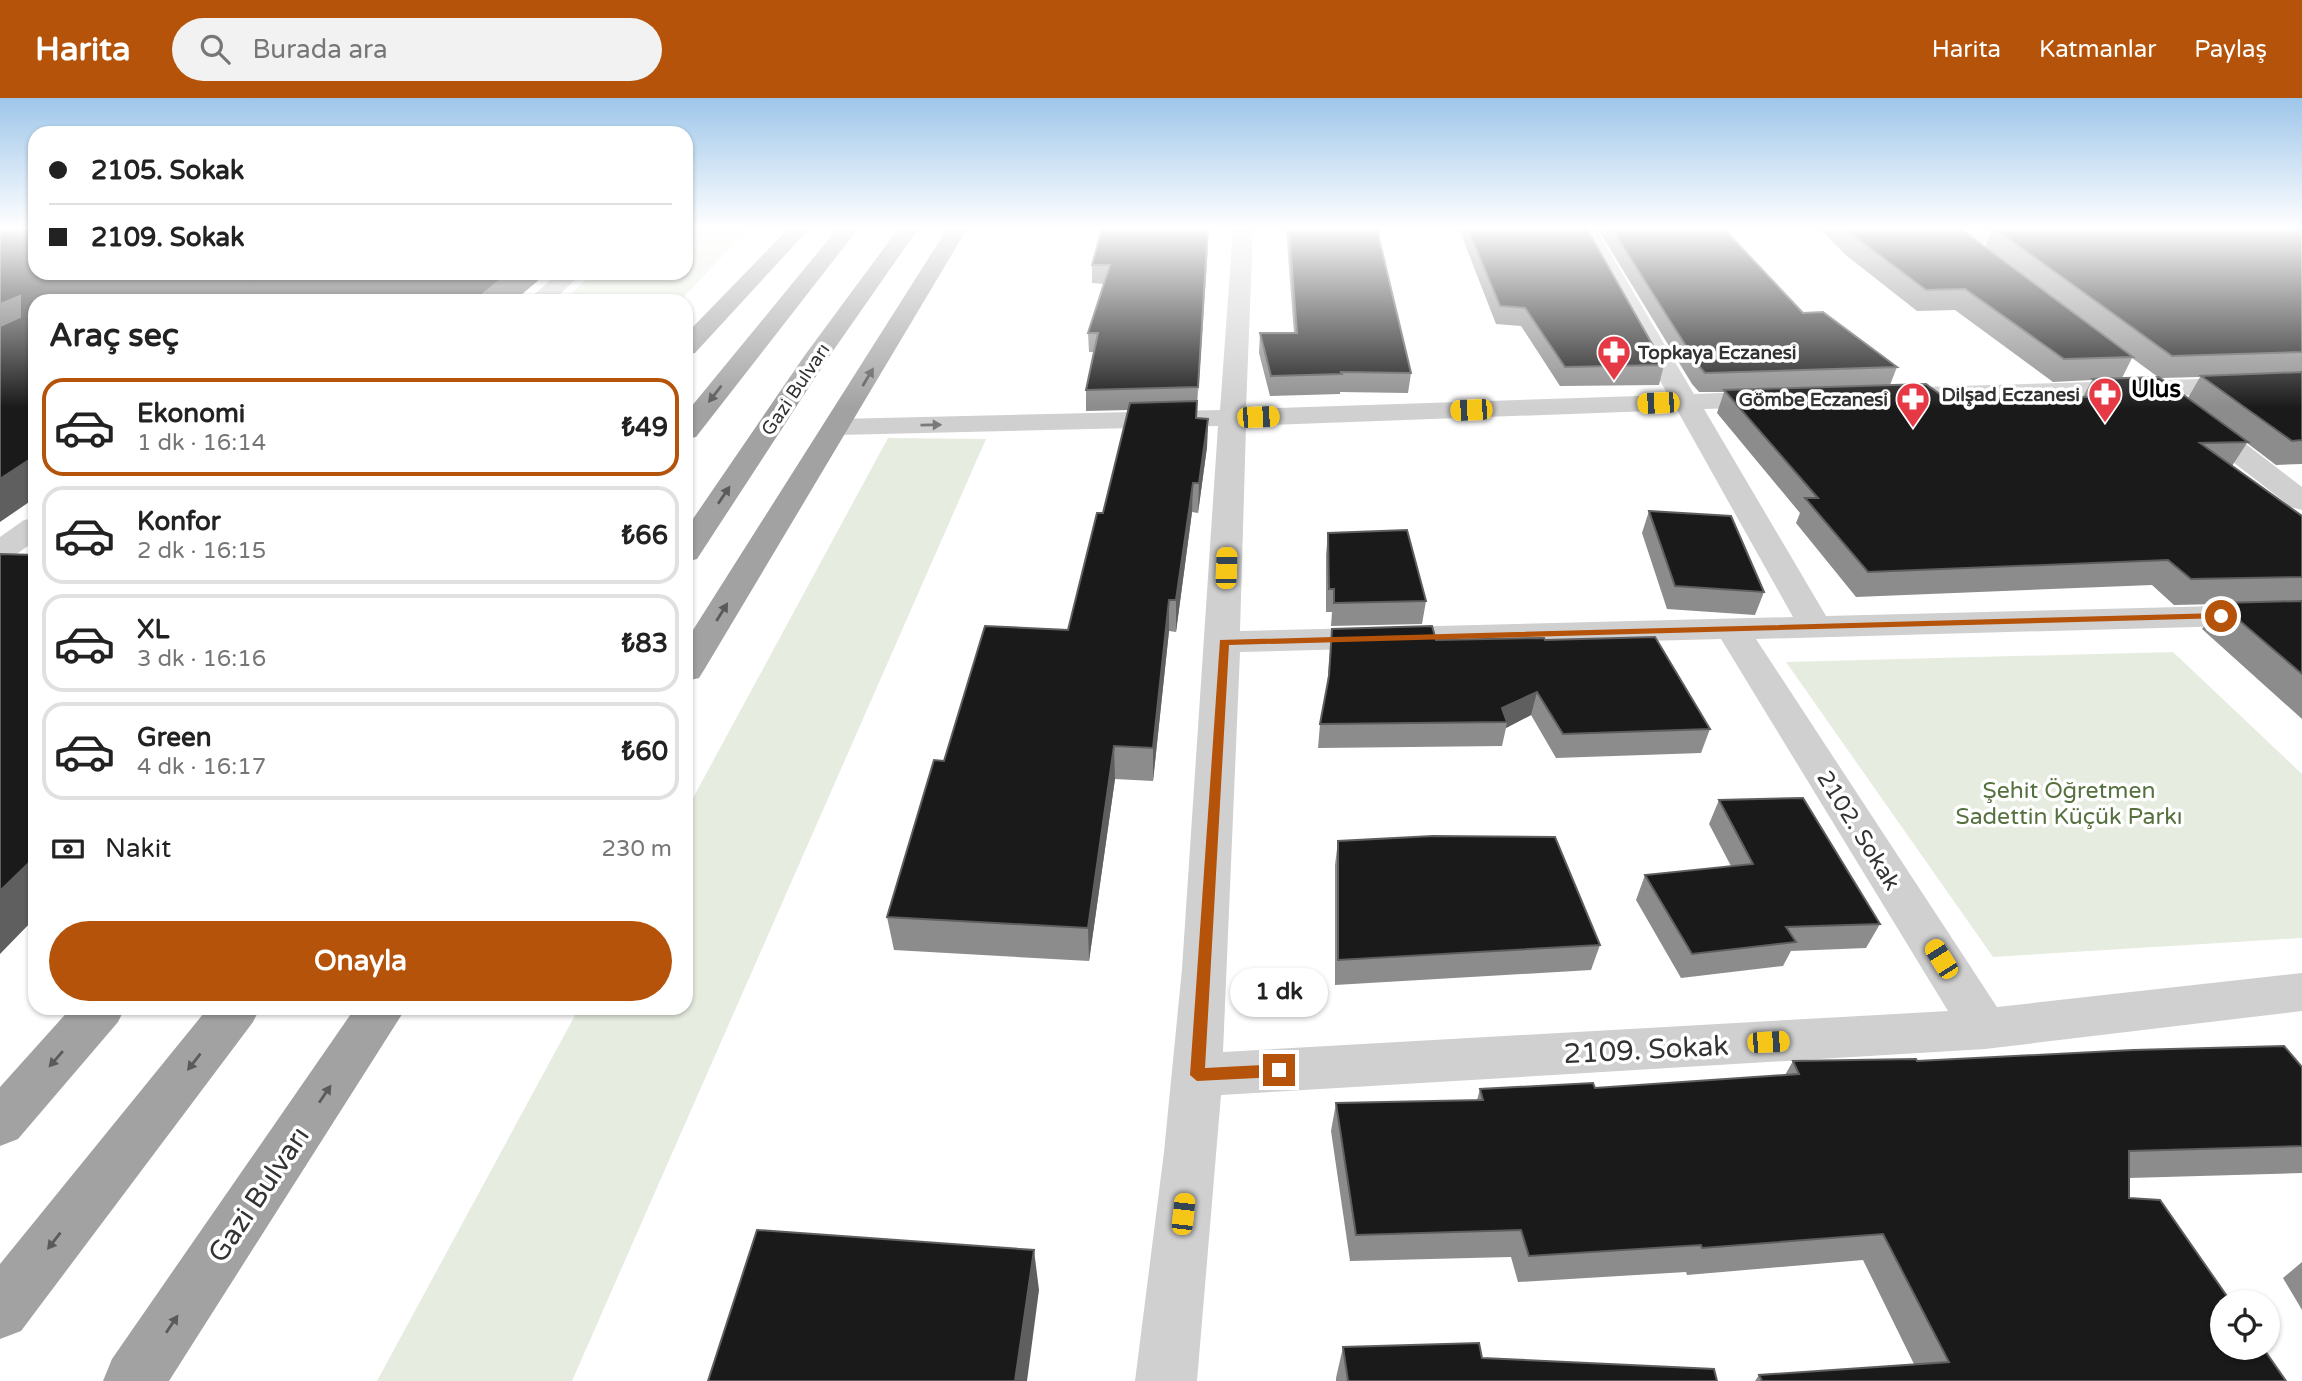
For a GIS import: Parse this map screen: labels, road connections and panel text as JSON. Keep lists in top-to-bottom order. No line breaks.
{"streets":{"highway":["Gazi Bulvarı"],"street":["2102. Sokak","2109. Sokak"]},"crossings":[["2102. Sokak","2109. Sokak"]],"districts":["Ulus"],"parks":["Şehit Öğretmen Sadettin Küçük Parkı"],"places":{"pharmacy":["Topkaya Eczanesi","Dilşad Eczanesi","Gömbe Eczanesi"]},"page":{"header":"Harita","search":"Burada ara","nav":["Harita","Katmanlar","Paylaş"],"banner":["2105. Sokak","2109. Sokak"],"heading":"Araç seç","list":[{"name":"Ekonomi","note":"1 dk · 16:14","value":"₺49"},{"name":"Konfor","note":"2 dk · 16:15","value":"₺66"},{"name":"XL","note":"3 dk · 16:16","value":"₺83"},{"name":"Green","note":"4 dk · 16:17","value":"₺60"}],"pay":["Nakit","230 m"],"buttons":"Onayla","bubble":"1 dk"}}
